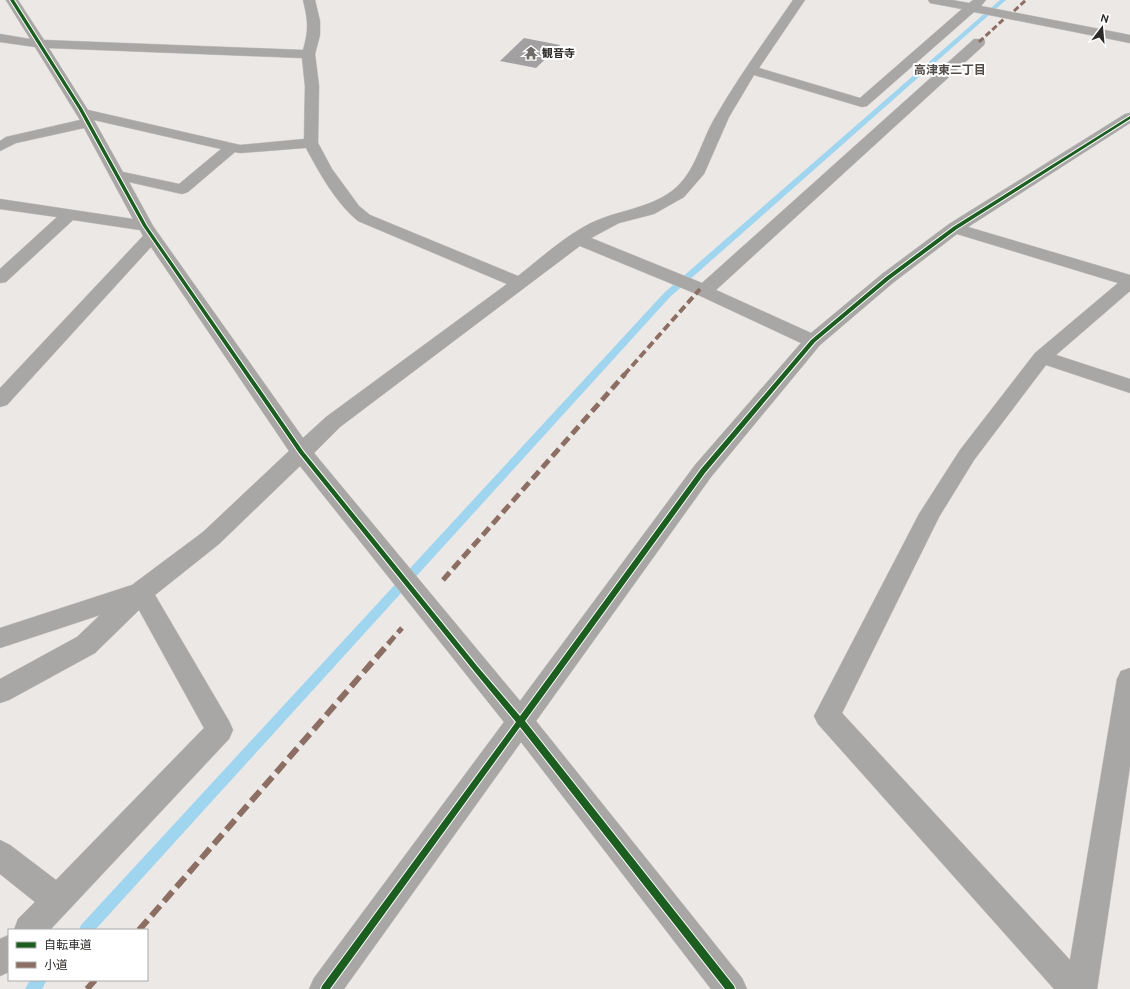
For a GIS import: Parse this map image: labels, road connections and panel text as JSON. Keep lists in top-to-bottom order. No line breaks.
{"districts":["高津東二丁目"],"places":{"temple":["観音寺"]},"legend":["自転車道","小道"],"north":"top"}
